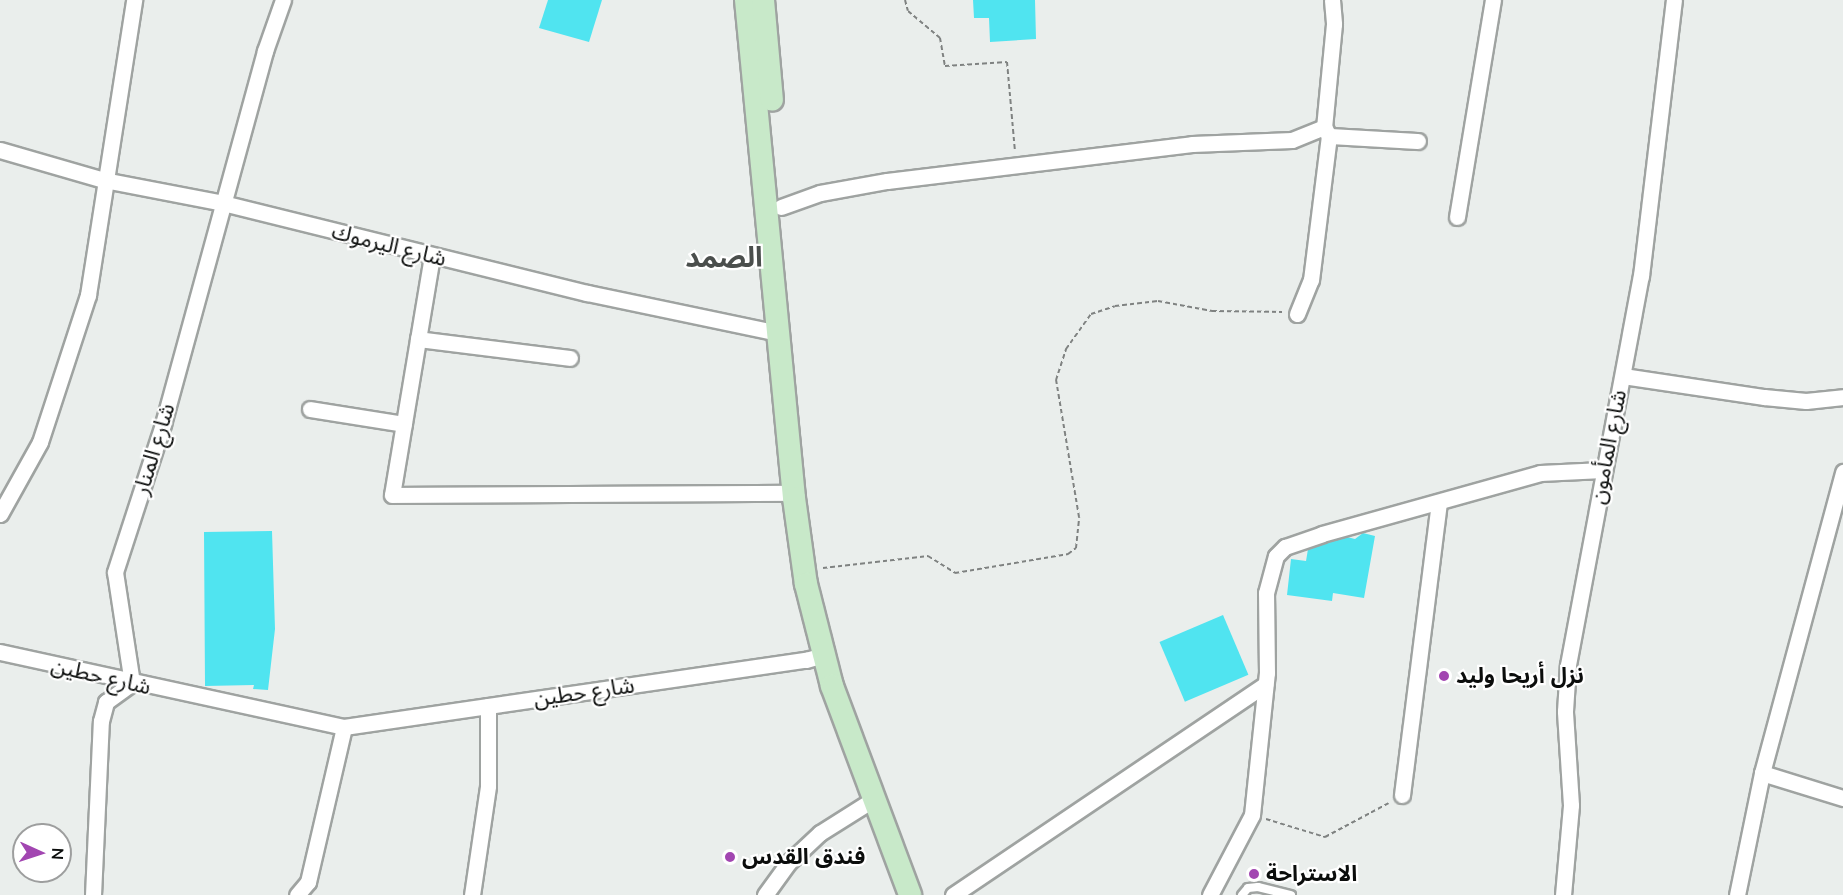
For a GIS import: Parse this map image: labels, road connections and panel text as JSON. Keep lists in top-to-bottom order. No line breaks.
{"streets":{"street":["شارع اليرموك","شارع المأمون","شارع المنار","شارع حطين"]},"crossings":[["شارع اليرموك","شارع المنار"],["شارع المنار","شارع حطين"]],"districts":["الصمد"],"places":["نزل أريحا وليد","فندق القدس","الاستراحة"],"north":"right"}
